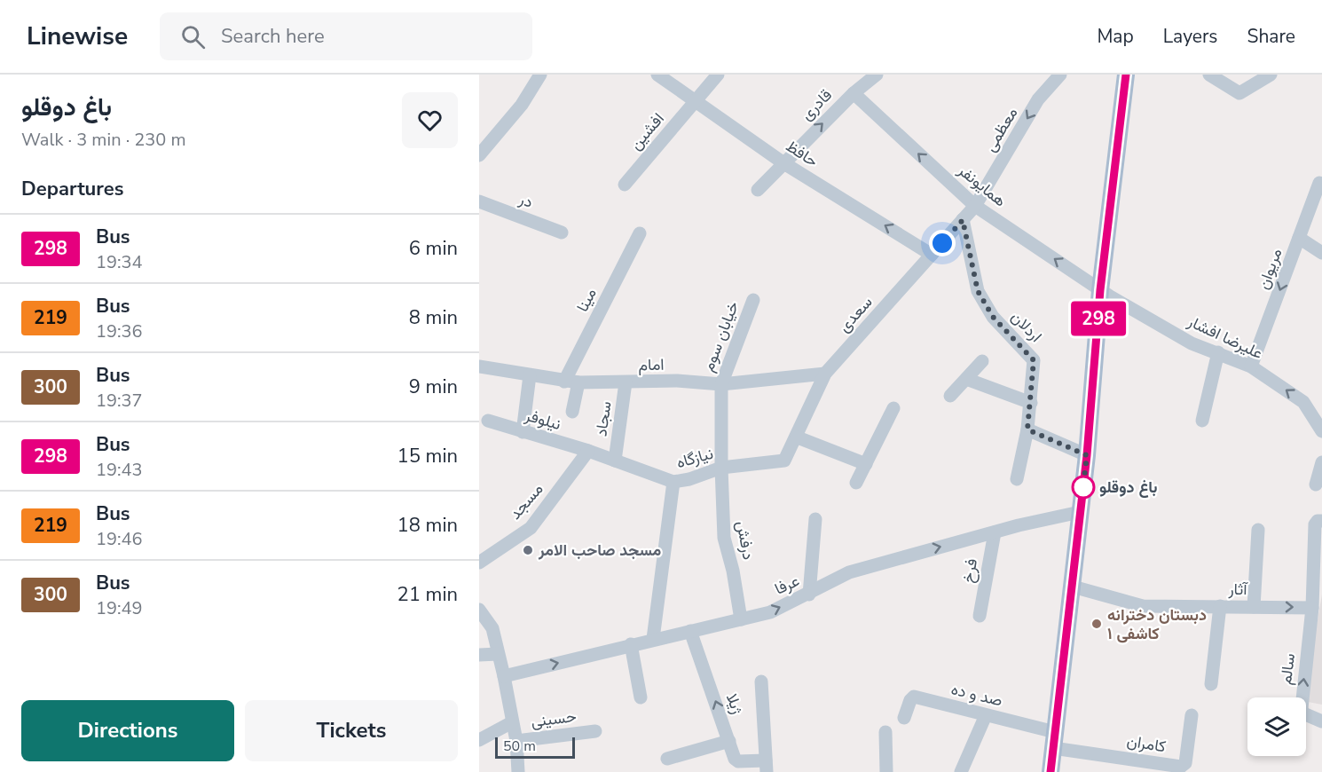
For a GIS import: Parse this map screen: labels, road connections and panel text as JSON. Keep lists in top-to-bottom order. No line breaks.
{"streets":{"street":["قادری","معظمی","افشین","حافظ","همایونفر","در","مریوان","مینا","سعدی","اردلان","خیابان سوم","علیرضا افشار","امام","سجاد","نیلوفر","نیازگاه","مسجد","درفش","فرخ","عرفا","آثار","سالم","صد و ده","ژیلا","حسینی","کامران"]},"crossings":[["قادری","حافظ"],["قادری","همایونفر"],["معظمی","همایونفر"],["معظمی","سعدی"],["افشین","حافظ"],["حافظ","سعدی"],["همایونفر","سعدی"],["همایونفر","علیرضا افشار"],["مریوان","علیرضا افشار"],["مینا","امام"],["سعدی","اردلان"],["سعدی","امام"],["سعدی","نیازگاه"],["خیابان سوم","امام"],["خیابان سوم","درفش"],["امام","سجاد"],["امام","درفش"],["سجاد","نیازگاه"],["نیلوفر","نیازگاه"],["نیلوفر","مسجد"],["نیازگاه","مسجد"],["نیازگاه","درفش"],["درفش","عرفا"],["فرخ","عرفا"],["عرفا","ژیلا"],["آثار","سالم"],["صد و ده","کامران"]],"one_way":["قادری","معظمی","حافظ","همایونفر","مریوان","علیرضا افشار","عرفا"],"places":["باغ دوقلو","مسجد صاحب الامر","دبستان دخترانه کاشفی ۱"],"lines":["bus line 298"],"scale_bar":"50 m","page":{"header":"Linewise","search":"Search here","nav":["Map","Layers","Share"],"heading":[["باغ دوقلو","Walk · 3 min · 230 m"],"Departures"],"on_map":"298","list":[{"mark":"298","name":"Bus","note":"19:34","value":"6 min"},{"mark":"219","name":"Bus","note":"19:36","value":"8 min"},{"mark":"300","name":"Bus","note":"19:37","value":"9 min"},{"mark":"298","name":"Bus","note":"19:43","value":"15 min"},{"mark":"219","name":"Bus","note":"19:46","value":"18 min"},{"mark":"300","name":"Bus","note":"19:49","value":"21 min"}],"buttons":["Directions","Tickets"],"scale":"50 m"}}
